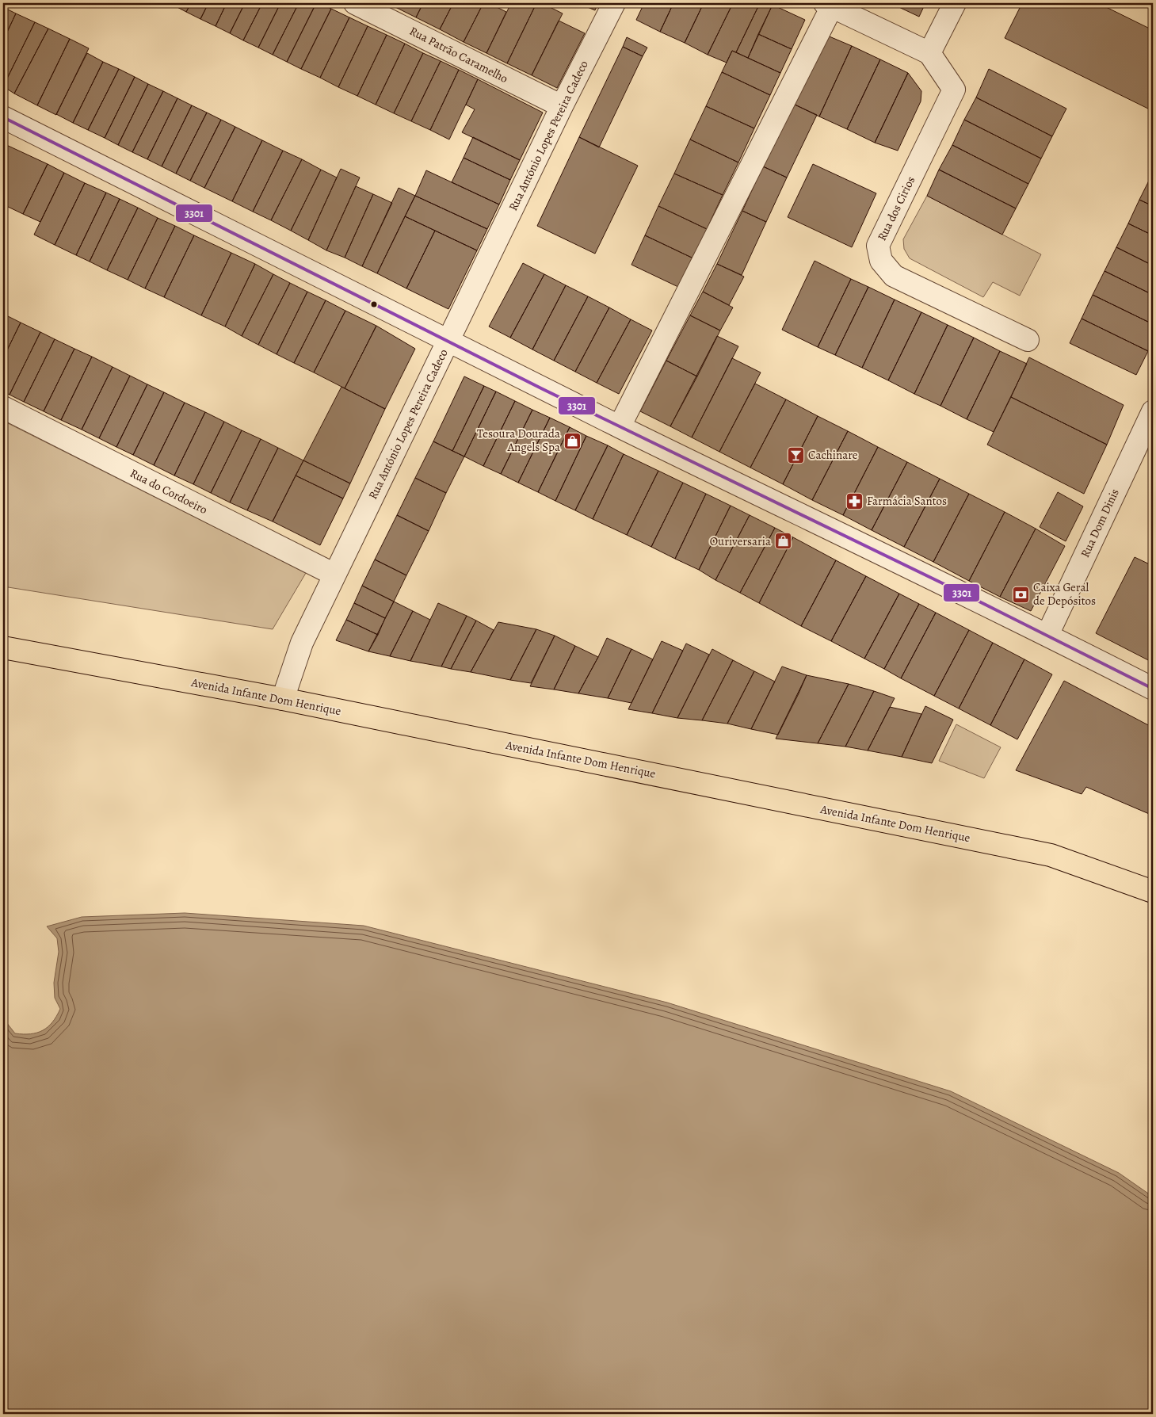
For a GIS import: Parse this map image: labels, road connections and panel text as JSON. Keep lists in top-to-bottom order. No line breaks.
{"streets":{"main road":["Avenida Infante Dom Henrique"],"street":["Rua Patrão Caramelho","Rua António Lopes Pereira Cadeco","Rua dos Cirios","Rua do Cordoeiro","Rua Dom Dinis"]},"crossings":[["Rua Patrão Caramelho","Rua António Lopes Pereira Cadeco"],["Rua António Lopes Pereira Cadeco","Rua do Cordoeiro"],["Rua António Lopes Pereira Cadeco","Avenida Infante Dom Henrique"]],"places":{"shop":["Tesoura Dourada Angels Spa","Ouriversaria"],"bar":["Cachinare"],"pharmacy":["Farmácia Santos"],"bank":["Caixa Geral de Depósitos"]},"lines":["transit line 3301"]}
